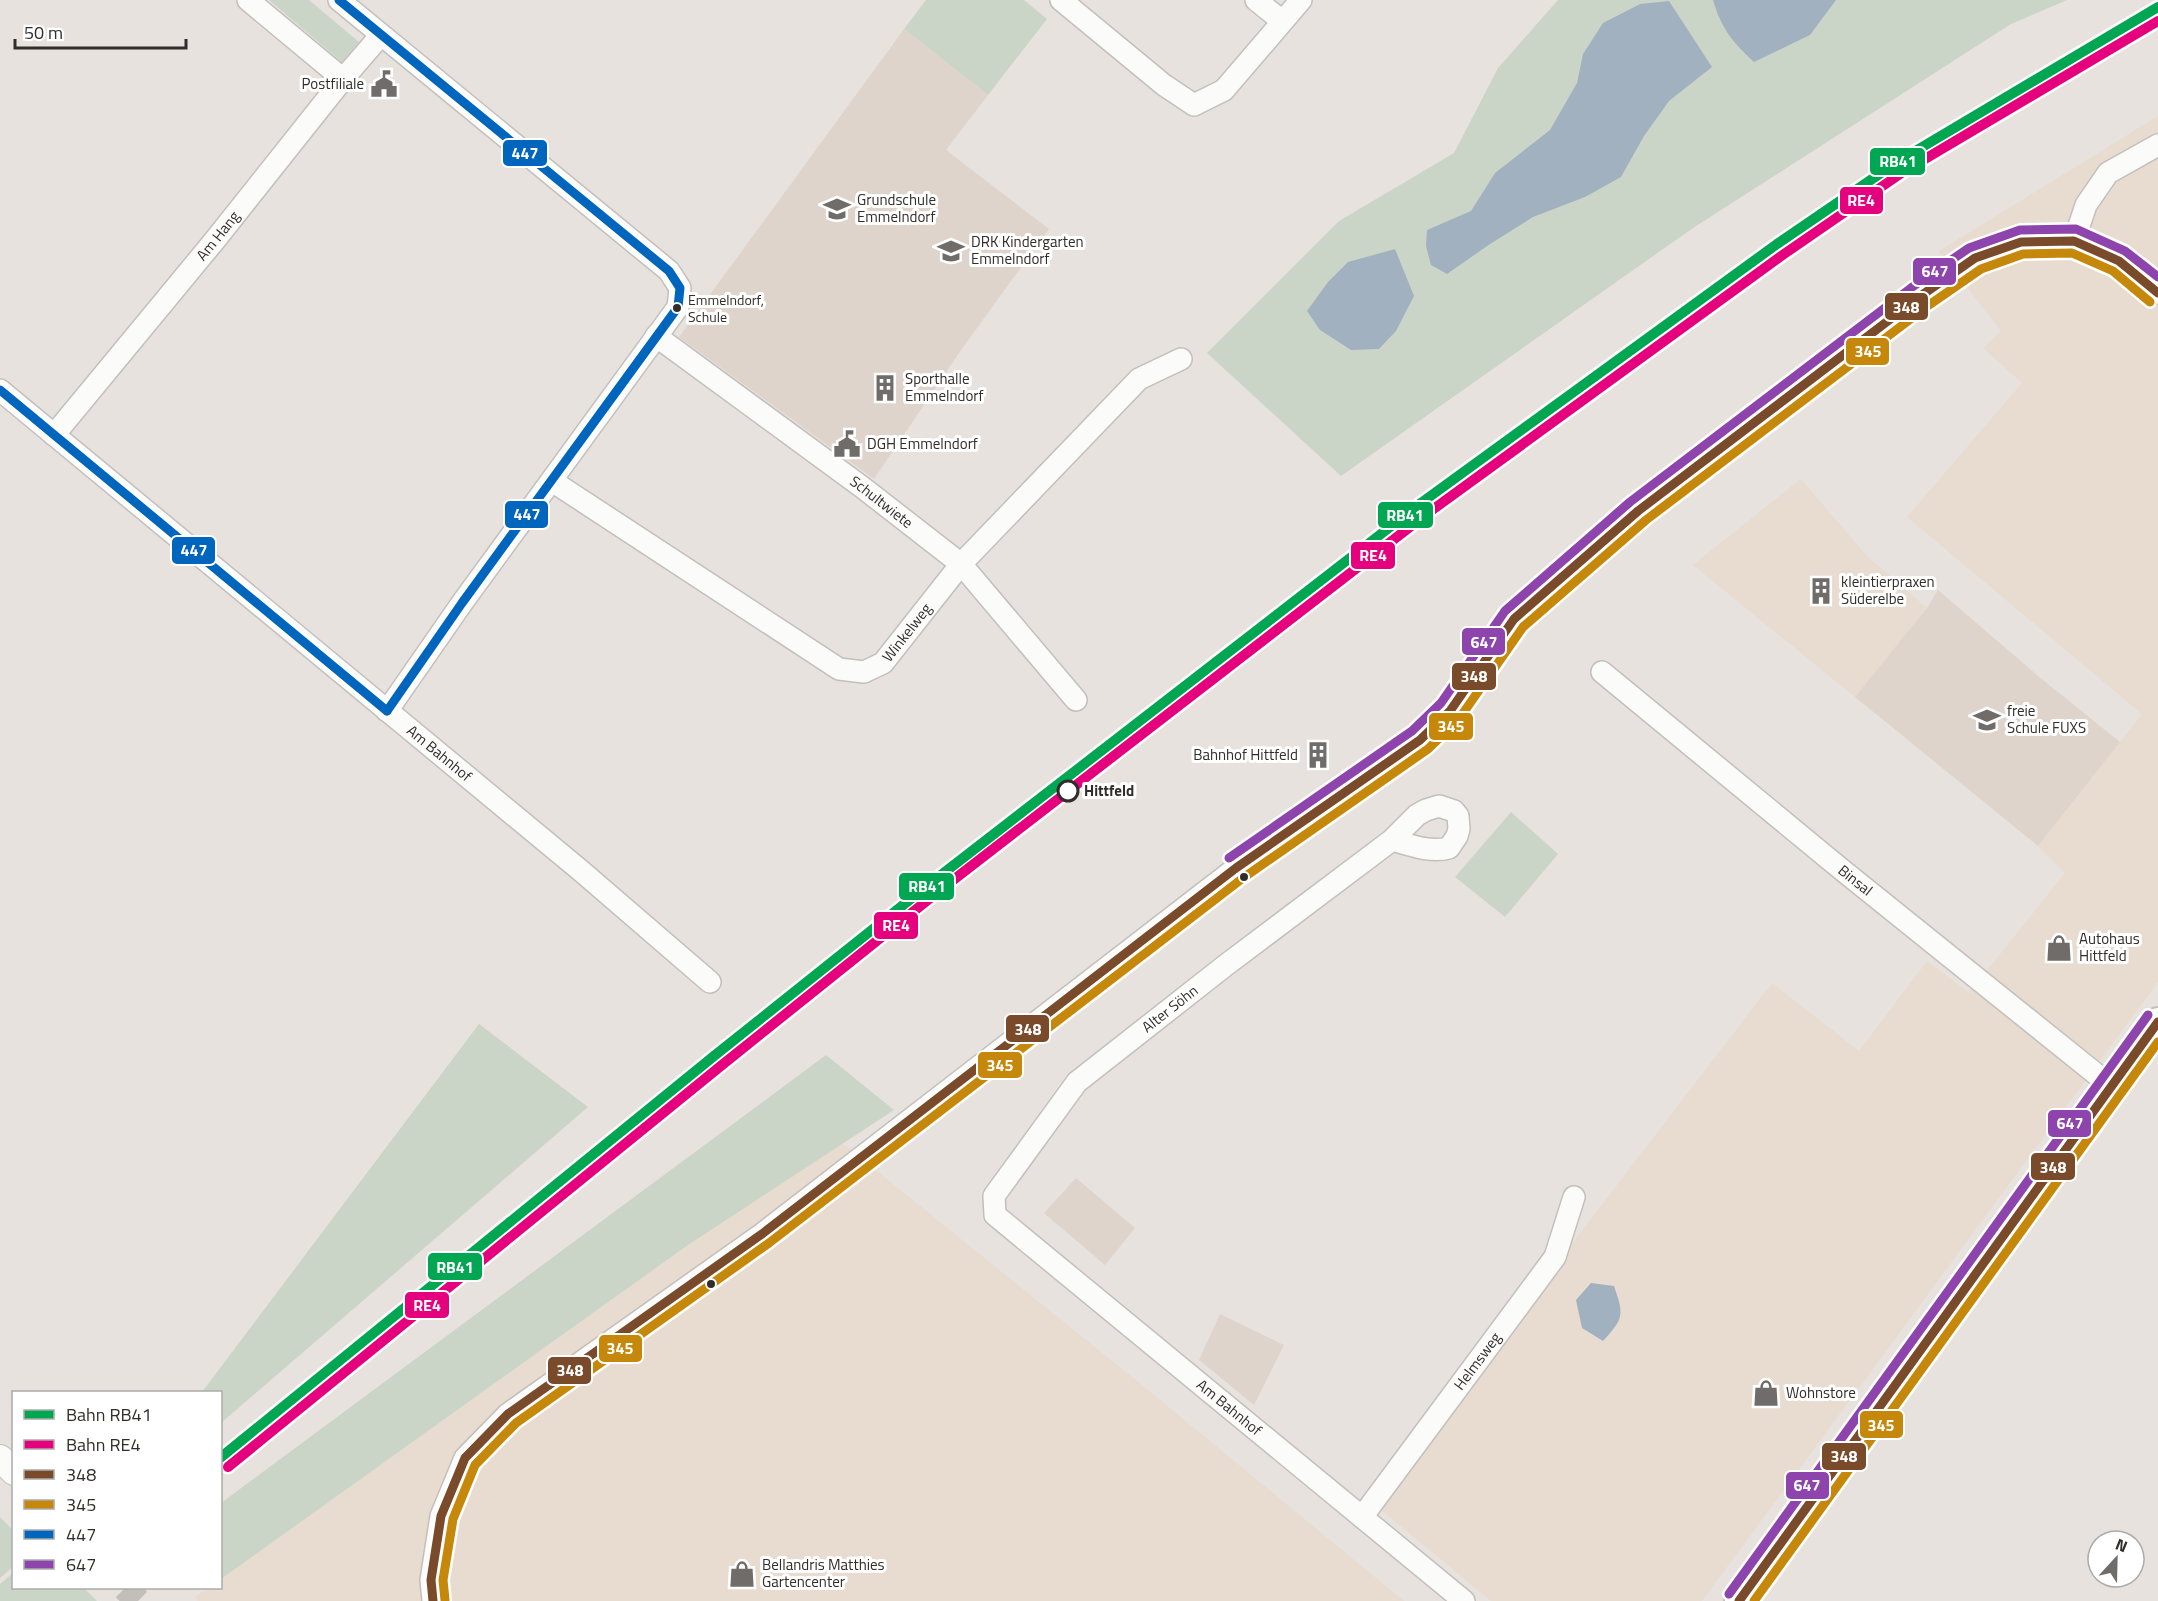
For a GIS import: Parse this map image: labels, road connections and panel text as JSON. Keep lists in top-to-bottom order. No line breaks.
{"streets":{"street":["Am Hang","Schultwiete","Winkelweg","Am Bahnhof","Binsal","Alter Söhn","Helmsweg"]},"crossings":[["Am Hang","Am Bahnhof"],["Schultwiete","Winkelweg"],["Am Bahnhof","Alter Söhn"],["Am Bahnhof","Helmsweg"]],"places":{"public building":["Postfiliale","DGH Emmelndorf"],"school or university":["Grundschule Emmelndorf","DRK Kindergarten Emmelndorf","freie Schule FUXS"],"other":["Emmelndorf, Schule","Hittfeld"],"building":["Sporthalle Emmelndorf","kleintierpraxen Süderelbe","Bahnhof Hittfeld"],"shop":["Autohaus Hittfeld","Wohnstore","Bellandris Matthies Gartencenter"]},"lines":["transit line 447","rail line RB41","rail line RE4","transit line 647","transit line 348","transit line 345"],"legend":["Bahn RB41","Bahn RE4","348","345","447","647"],"scale_bar":"50 m","north":"top"}
